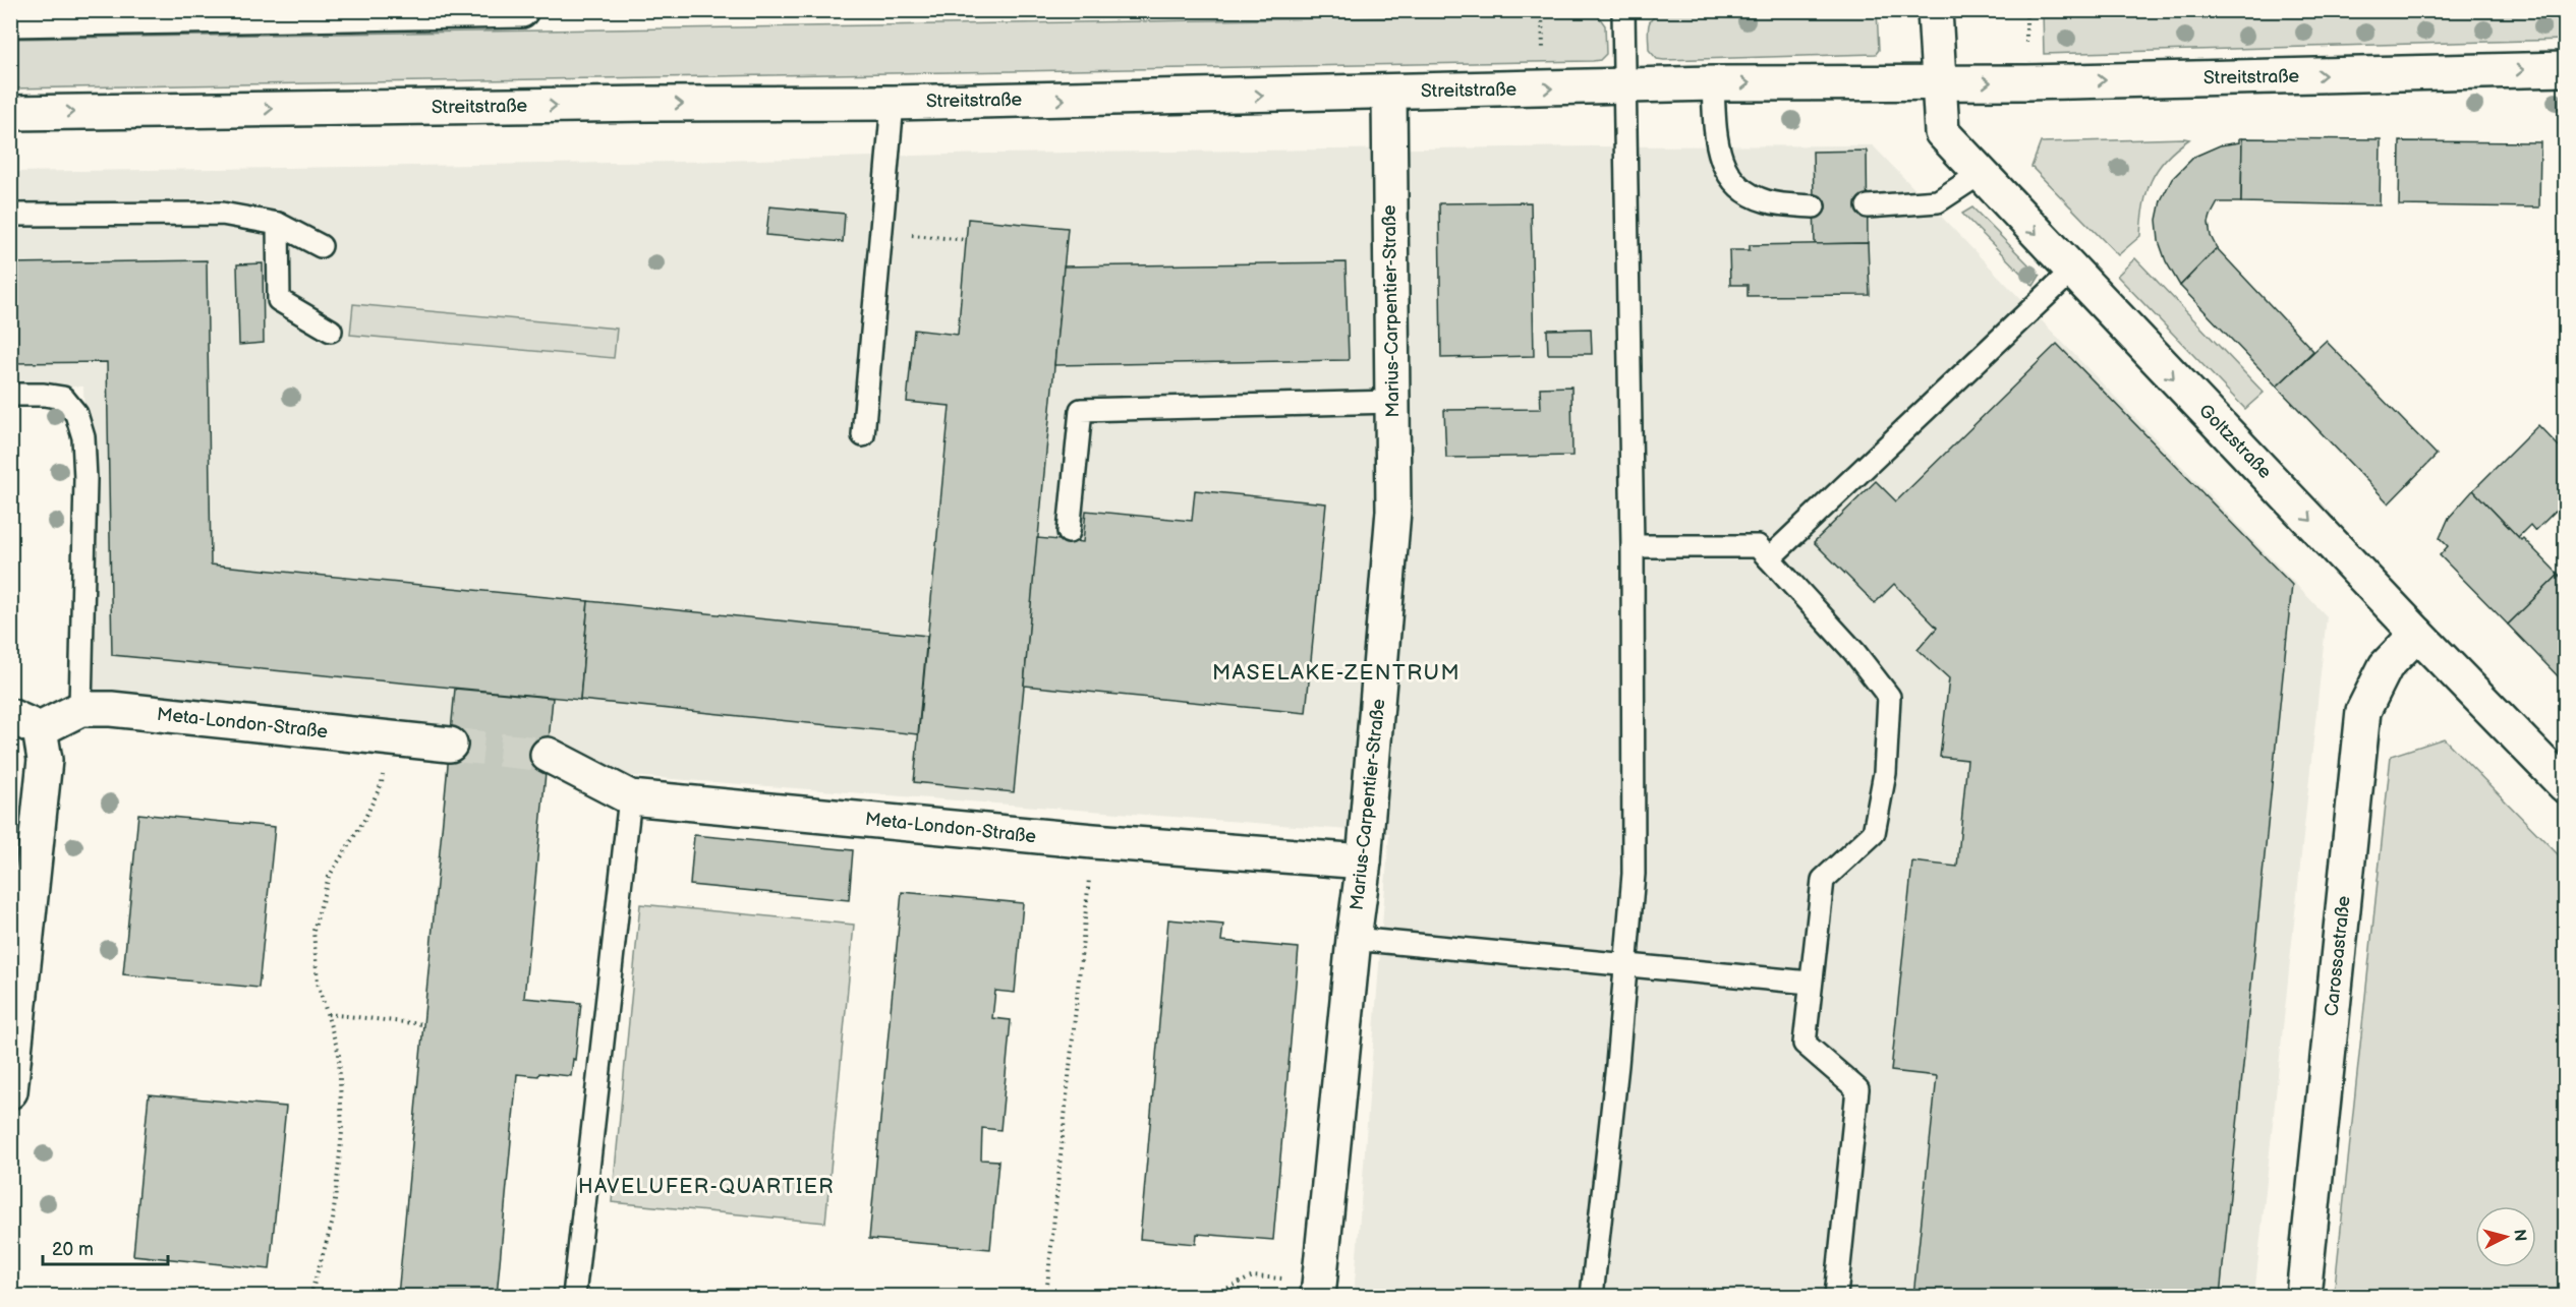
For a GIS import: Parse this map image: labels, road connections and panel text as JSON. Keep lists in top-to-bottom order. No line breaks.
{"streets":{"street":["Streitstraße","Marius-Carpentier-Straße","Goltzstraße","Meta-London-Straße","Carossastraße"]},"crossings":[["Streitstraße","Marius-Carpentier-Straße"],["Streitstraße","Goltzstraße"],["Marius-Carpentier-Straße","Meta-London-Straße"],["Goltzstraße","Carossastraße"]],"one_way":["Streitstraße","Goltzstraße"],"districts":["MASELAKE-ZENTRUM","HAVELUFER-QUARTIER"],"scale_bar":"20 m","north":"right"}
